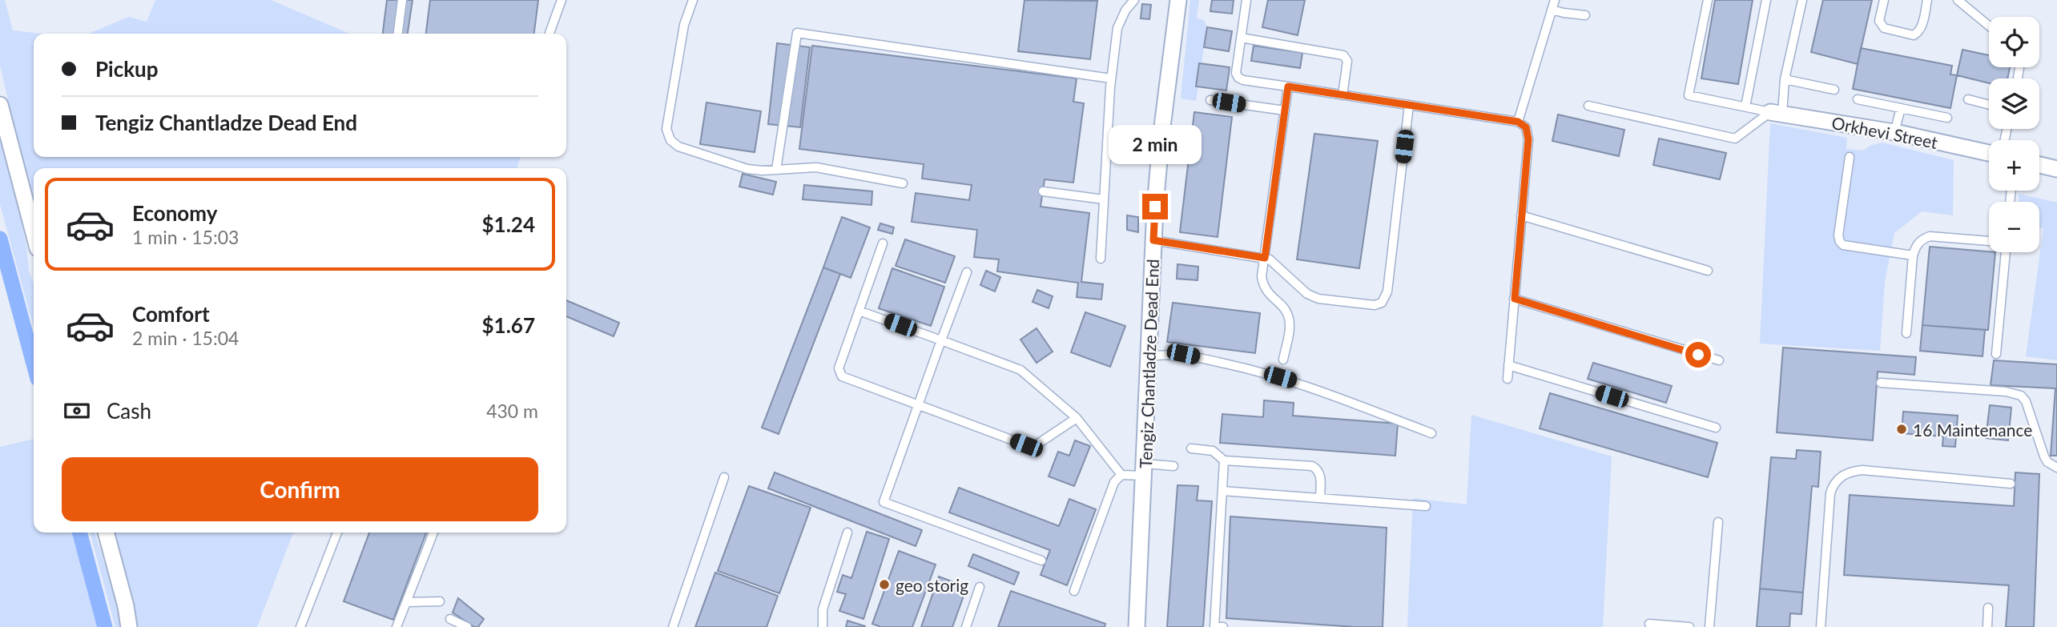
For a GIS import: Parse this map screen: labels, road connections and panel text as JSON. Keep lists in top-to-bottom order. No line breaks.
{"streets":{"street":["Orkhevi Street","Tengiz Chantladze Dead End"]},"places":["16 Maintenance","geo storig"],"page":{"map_buttons":["+","−"],"banner":["Pickup","Tengiz Chantladze Dead End"],"bubble":"2 min","list":[{"name":"Economy","note":"1 min · 15:03","value":"$1.24"},{"name":"Comfort","note":"2 min · 15:04","value":"$1.67"}],"pay":["Cash","430 m"],"buttons":"Confirm"}}
